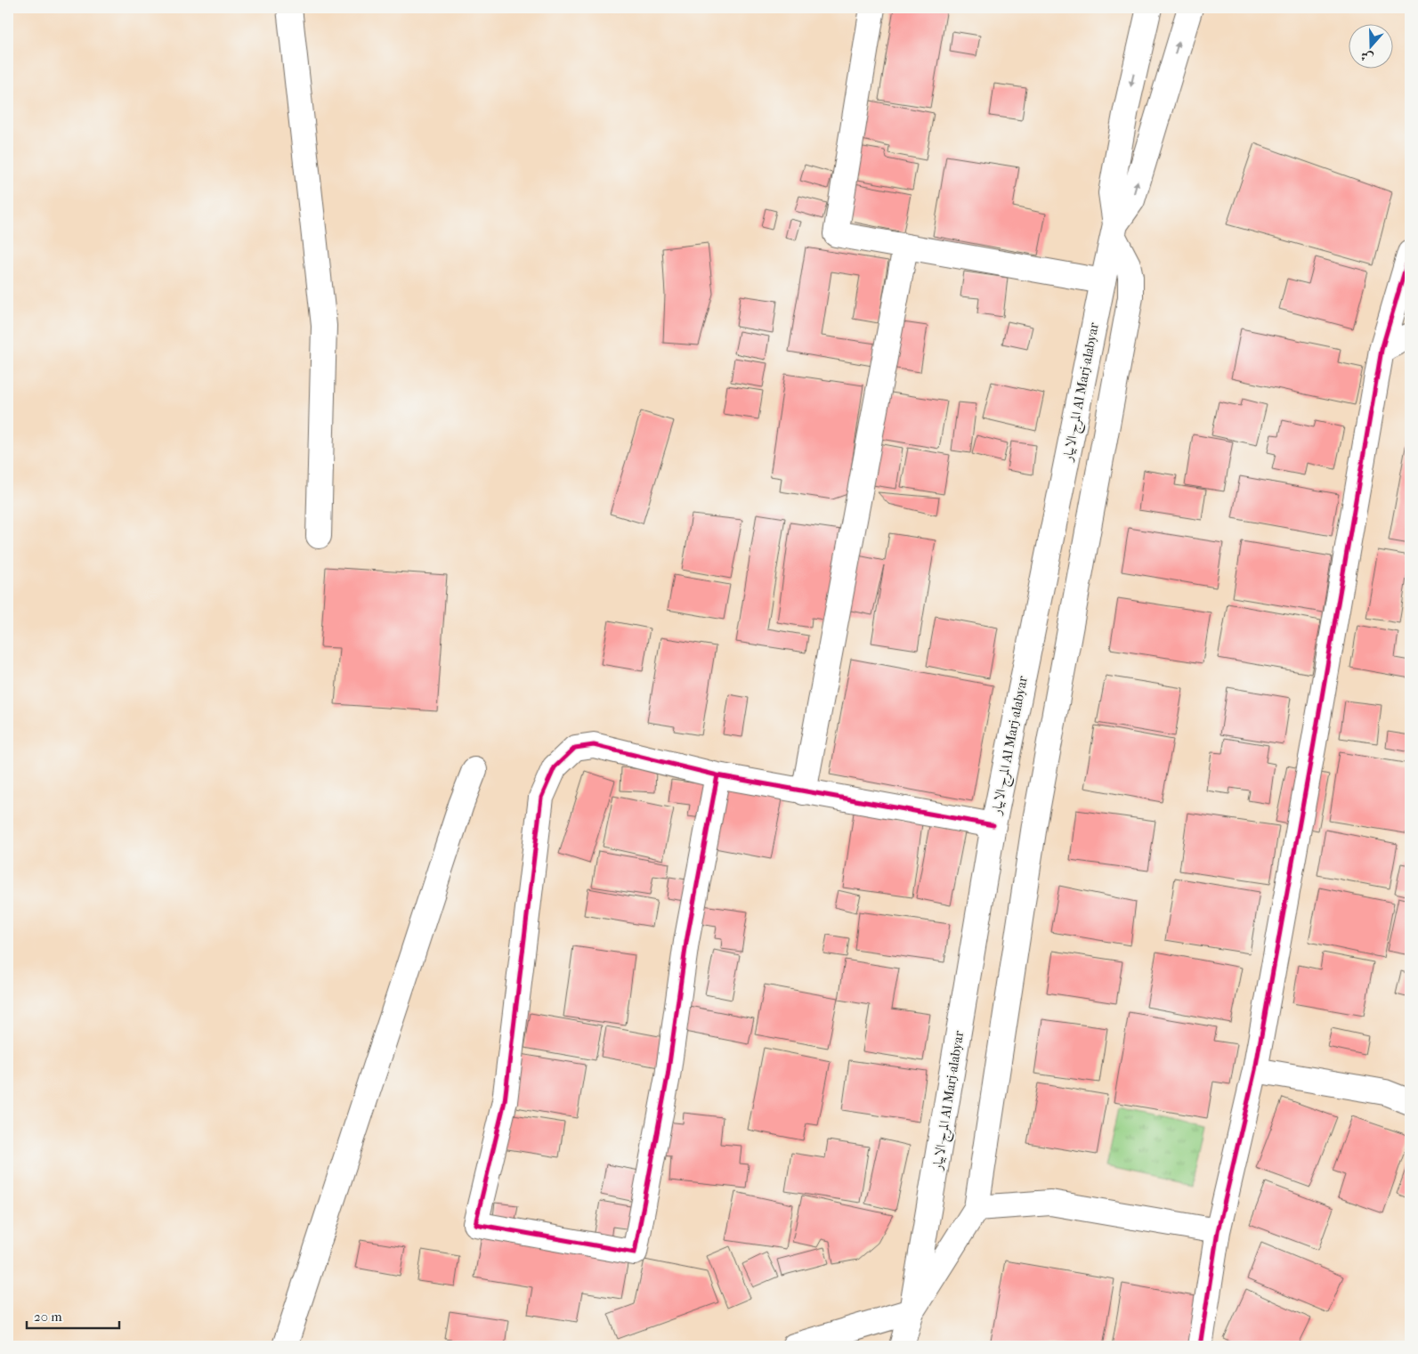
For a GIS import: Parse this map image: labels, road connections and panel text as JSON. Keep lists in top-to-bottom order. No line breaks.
{"streets":{"street":["المرج-الابيار Al Marj-alabyar"]},"scale_bar":"20 m","north":"bottom"}
